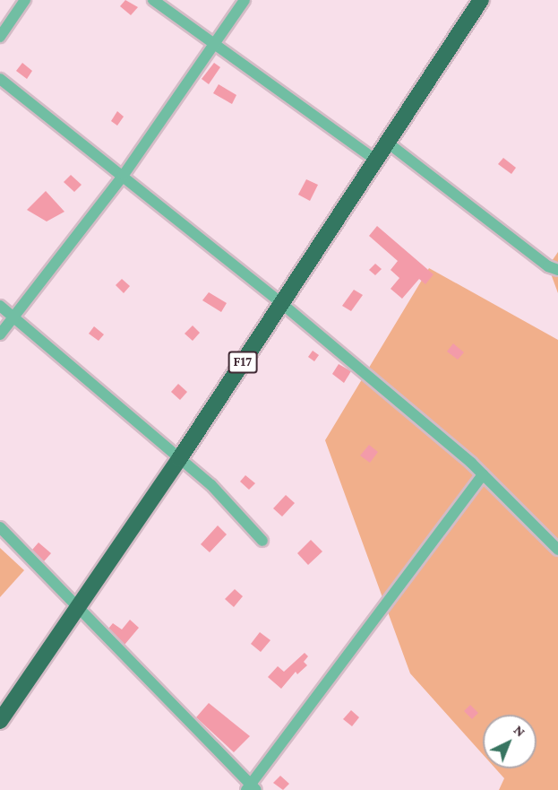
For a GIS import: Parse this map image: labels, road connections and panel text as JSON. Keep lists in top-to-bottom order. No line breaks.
{"streets":{"highway":["F17"]},"north":"top right"}
